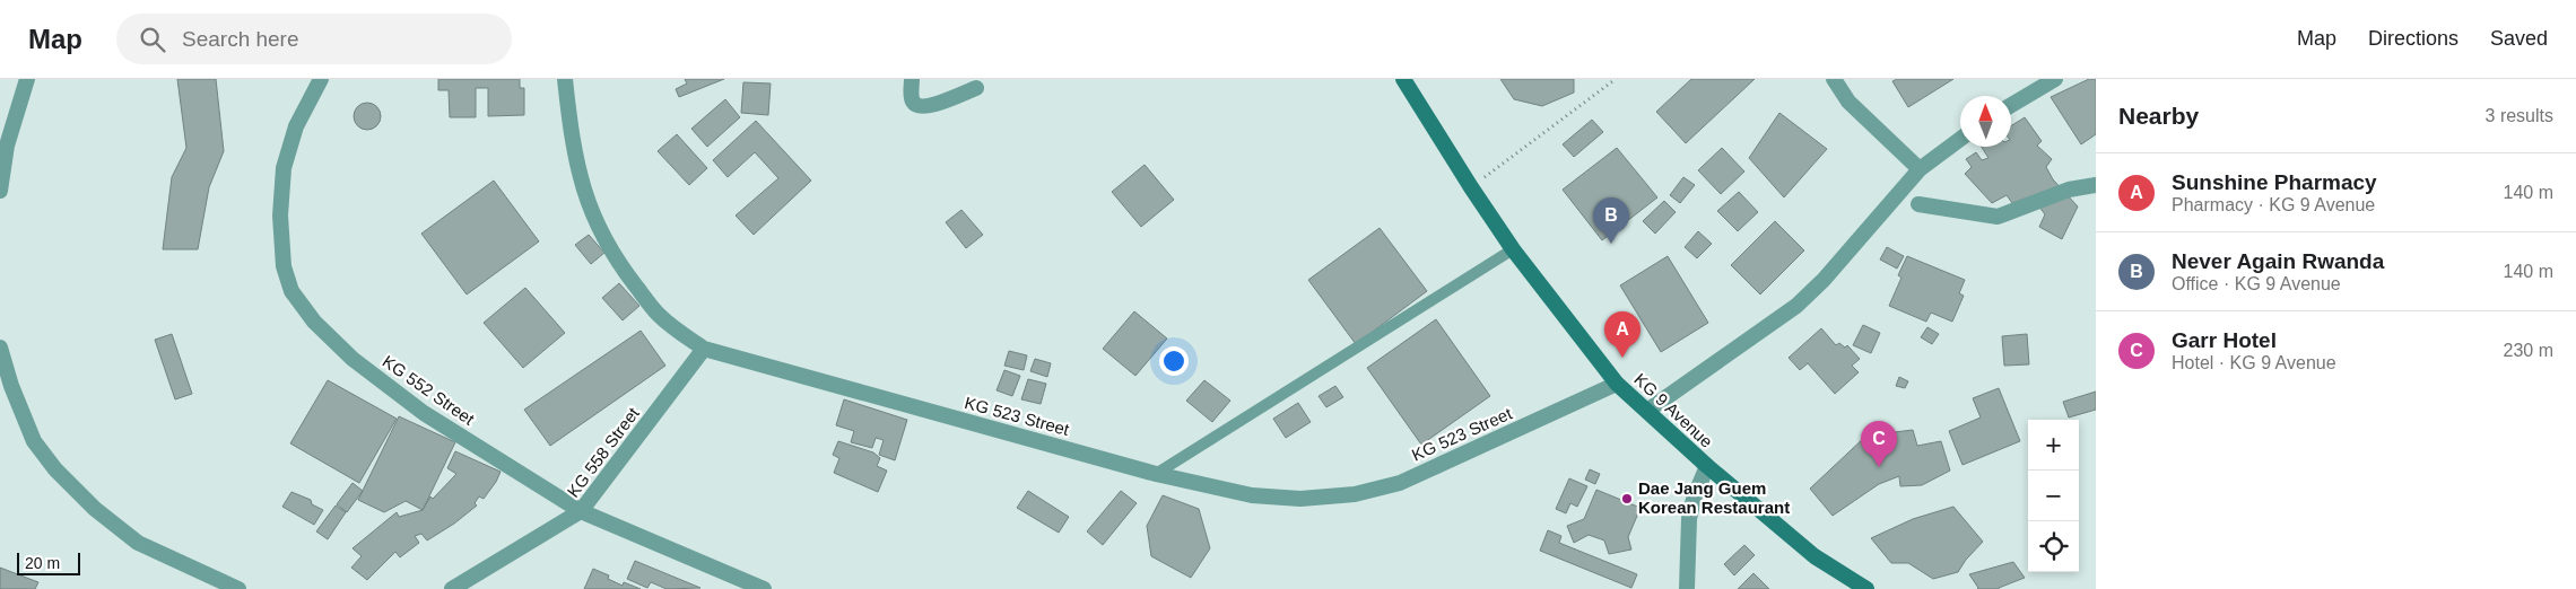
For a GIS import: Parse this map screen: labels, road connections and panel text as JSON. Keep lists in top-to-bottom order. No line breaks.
{"streets":{"main road":["KG 9 Avenue"],"street":["KG 552 Street","KG 523 Street","KG 558 Street"]},"crossings":[["KG 552 Street","KG 558 Street"],["KG 9 Avenue","KG 523 Street"],["KG 523 Street","KG 558 Street"]],"places":["Dae Jang Guem Korean Restaurant"],"scale_bar":"20 m","north":"top","page":{"header":"Map","search":"Search here","nav":["Map","Directions","Saved"],"heading":["Nearby","3 results"],"list":[{"mark":"A","name":"Sunshine Pharmacy","note":"Pharmacy · KG 9 Avenue","value":"140 m"},{"mark":"B","name":"Never Again Rwanda","note":"Office · KG 9 Avenue","value":"140 m"},{"mark":"C","name":"Garr Hotel","note":"Hotel · KG 9 Avenue","value":"230 m"}],"pins":["B","A","C"],"map_buttons":["+","−"],"scale":"20 m"}}
